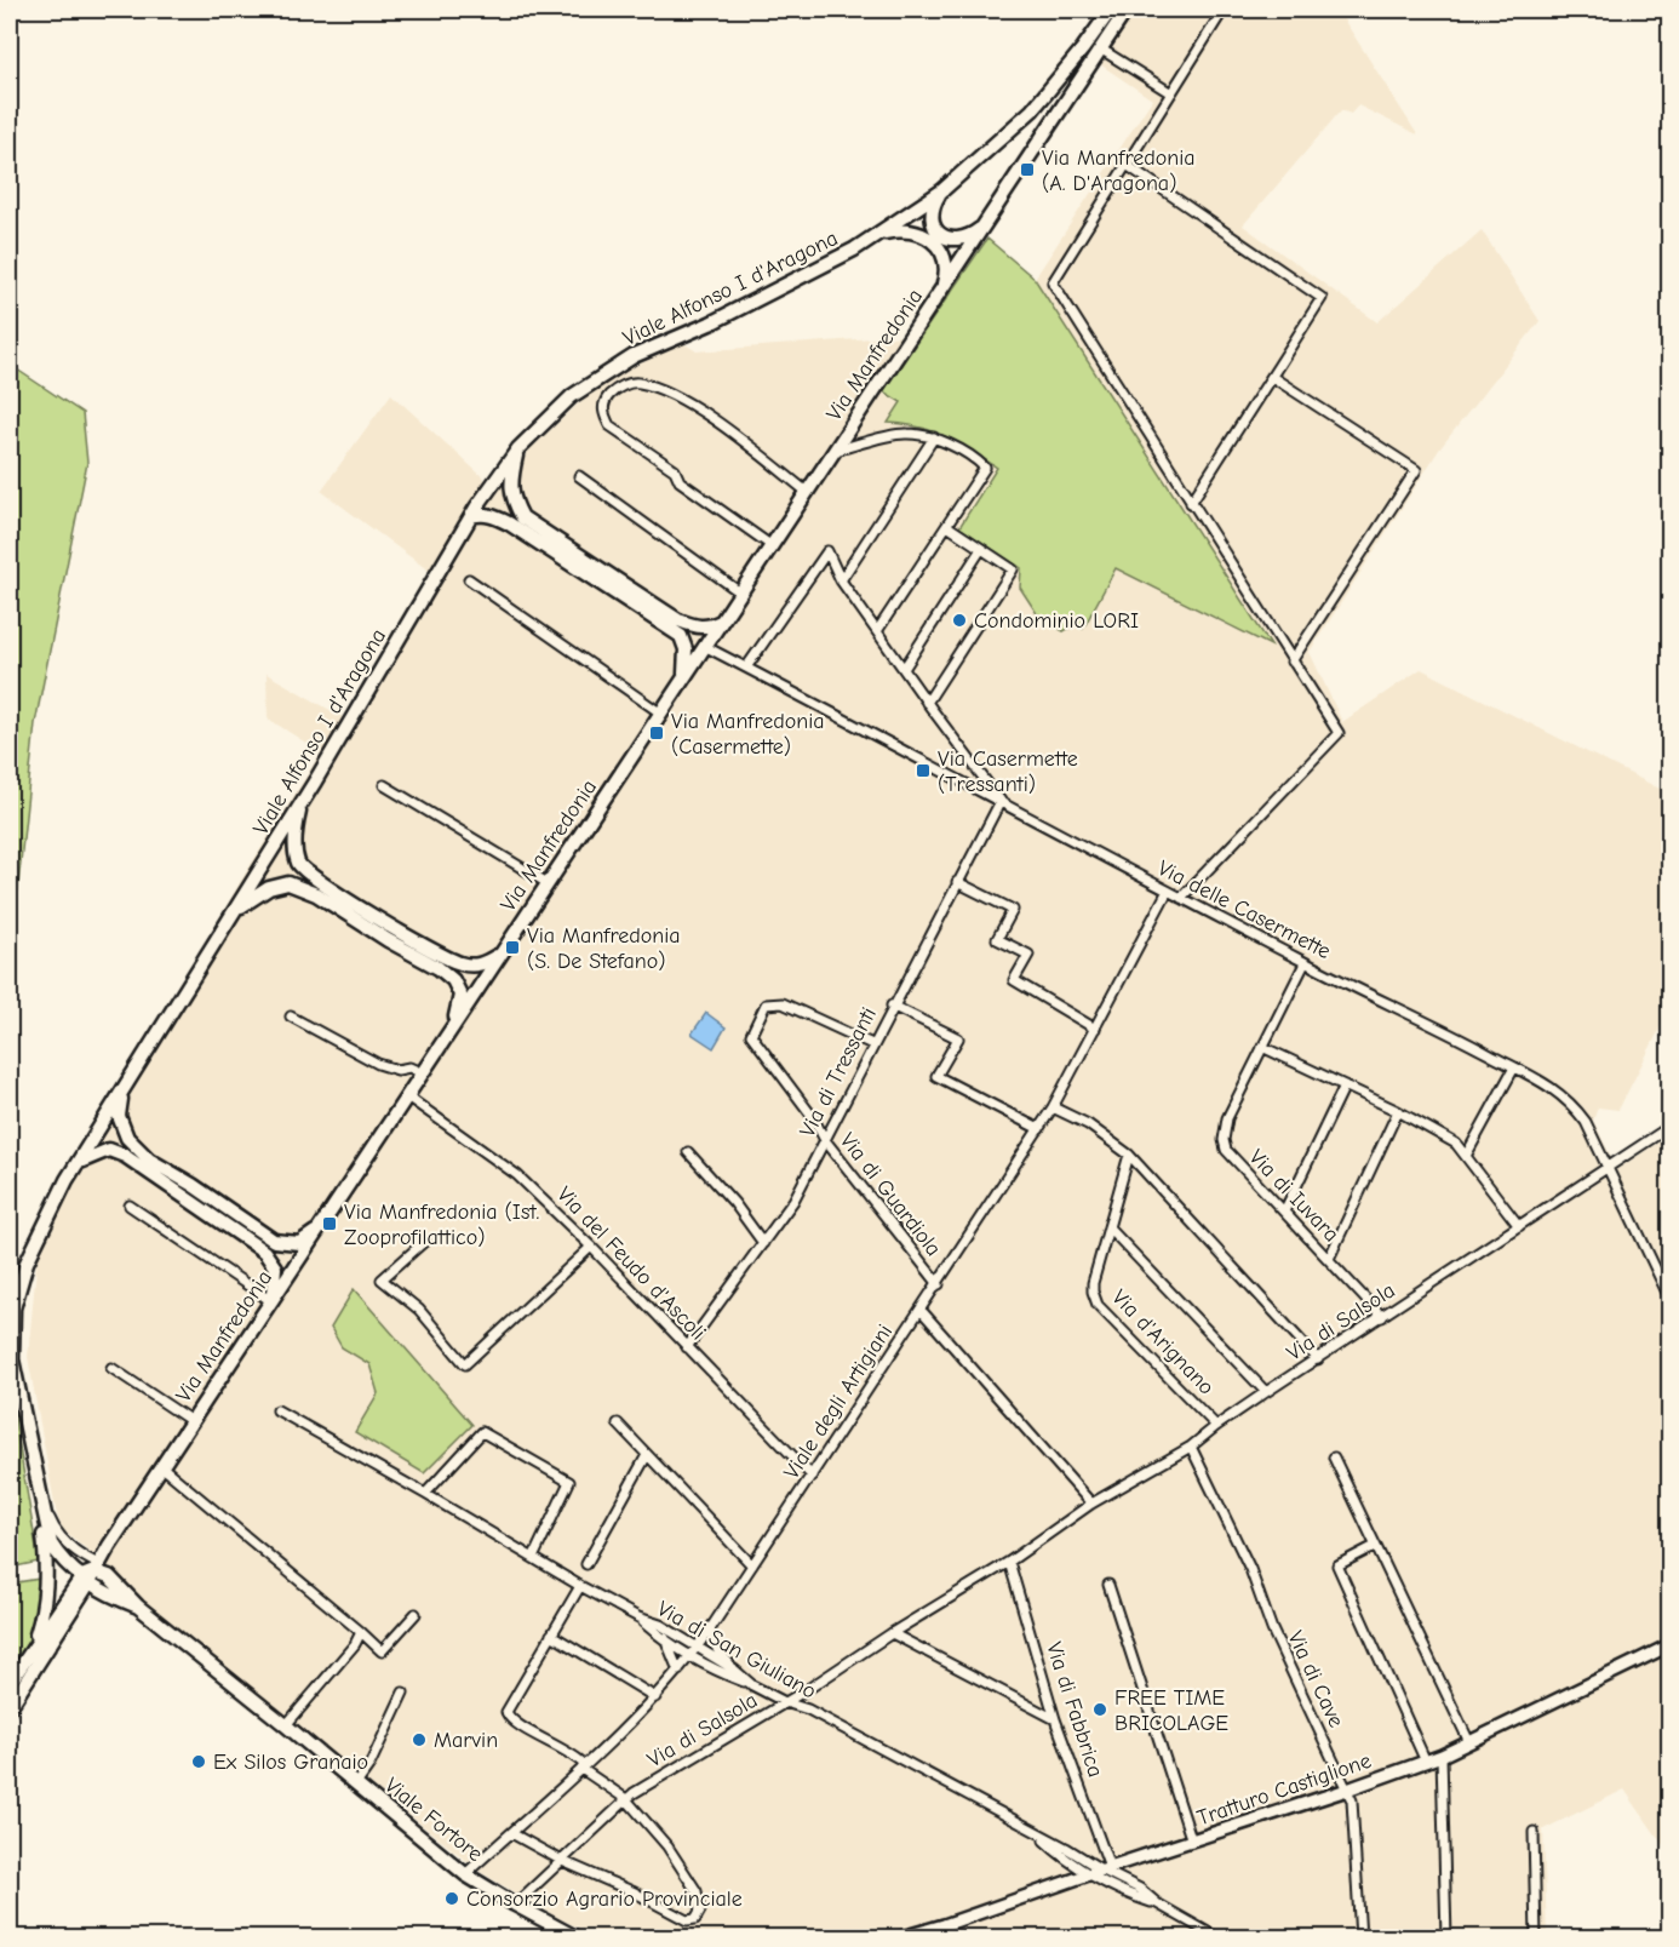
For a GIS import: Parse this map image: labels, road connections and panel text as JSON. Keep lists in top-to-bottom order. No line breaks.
{"streets":{"main road":["Viale Alfonso I d'Aragona","Via Manfredonia","Viale Fortore"],"street":["Via delle Casermette","Via di Tressanti","Via di Guardiola","Via di Iuvara","Via del Feudo d'Ascoli","Via di Salsola","Via d'Arignano","Viale degli Artigiani","Via di San Giuliano","Via di Cave","Via di Fabbrica","Tratturo Castiglione"]},"crossings":[["Viale Alfonso I d'Aragona","Via Manfredonia"],["Viale Alfonso I d'Aragona","Viale Fortore"],["Via Manfredonia","Via delle Casermette"],["Via Manfredonia","Via del Feudo d'Ascoli"],["Via Manfredonia","Viale Fortore"],["Via delle Casermette","Via di Tressanti"],["Via delle Casermette","Via di Iuvara"],["Via delle Casermette","Via di Salsola"],["Via delle Casermette","Viale degli Artigiani"],["Via di Tressanti","Via di Guardiola"],["Via di Tressanti","Via del Feudo d'Ascoli"],["Via di Guardiola","Viale degli Artigiani"],["Via di Iuvara","Via di Salsola"],["Via del Feudo d'Ascoli","Viale degli Artigiani"],["Via di Salsola","Via d'Arignano"],["Via di Salsola","Via di San Giuliano"],["Via di Salsola","Via di Cave"],["Via di Salsola","Via di Fabbrica"],["Via di Salsola","Viale Fortore"],["Viale degli Artigiani","Via di San Giuliano"],["Viale degli Artigiani","Viale Fortore"],["Via di San Giuliano","Via di Fabbrica"],["Via di San Giuliano","Tratturo Castiglione"],["Via di Cave","Tratturo Castiglione"],["Via di Fabbrica","Tratturo Castiglione"]],"places":{"transit":["Via Manfredonia (A. D'Aragona)","Via Manfredonia (Casermette)","Via Casermette (Tressanti)","Via Manfredonia (S. De Stefano)","Via Manfredonia (Ist. Zooprofilattico)"],"other":["Condominio LORI","FREE TIME BRICOLAGE","Marvin","Ex Silos Granaio","Consorzio Agrario Provinciale"]}}
